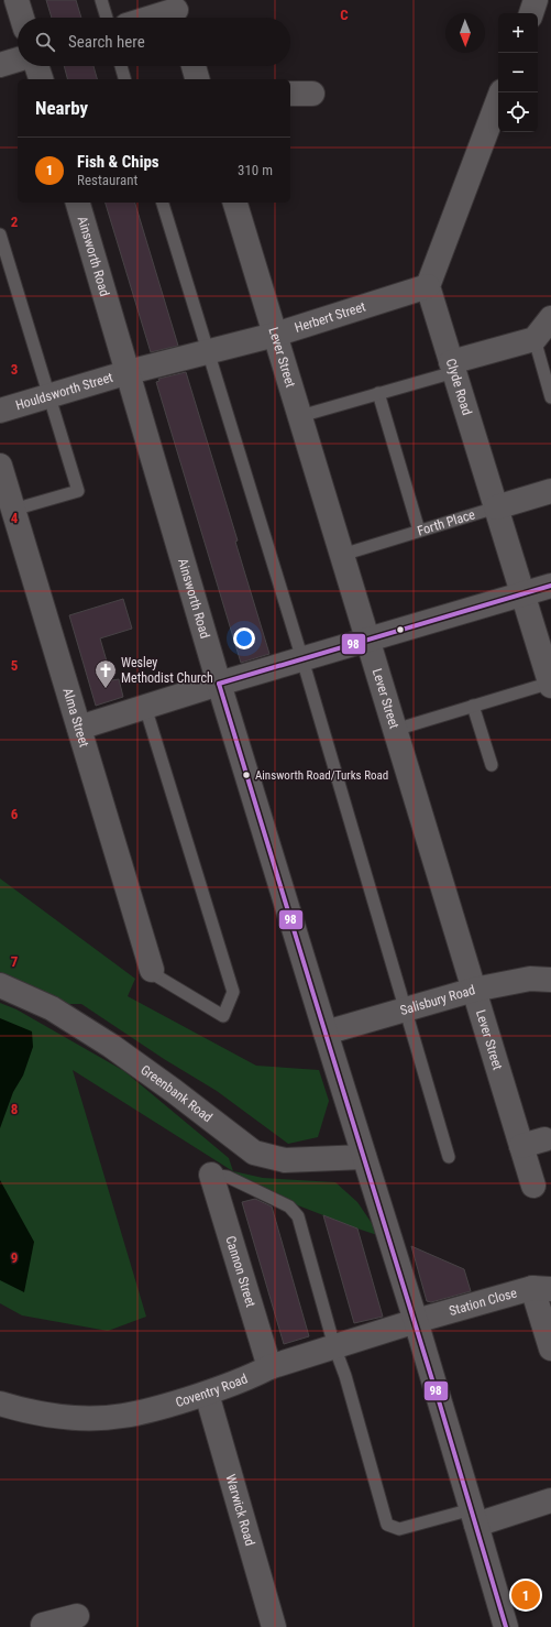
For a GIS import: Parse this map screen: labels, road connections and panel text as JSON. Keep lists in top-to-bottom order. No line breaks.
{"streets":{"street":["Ainsworth Road","Herbert Street","Lever Street","Clyde Road","Houldsworth Street","Forth Place","Alma Street","Salisbury Road","Greenbank Road","Cannon Street","Station Close","Coventry Road","Warwick Road"]},"crossings":[["Ainsworth Road","Herbert Street"],["Ainsworth Road","Houldsworth Street"],["Ainsworth Road","Salisbury Road"],["Ainsworth Road","Greenbank Road"],["Ainsworth Road","Station Close"],["Ainsworth Road","Coventry Road"],["Herbert Street","Lever Street"],["Herbert Street","Clyde Road"],["Herbert Street","Houldsworth Street"],["Lever Street","Forth Place"],["Lever Street","Salisbury Road"],["Clyde Road","Forth Place"],["Cannon Street","Coventry Road"],["Station Close","Coventry Road"],["Coventry Road","Warwick Road"]],"places":{"church":["Wesley Methodist Church"],"other":["Ainsworth Road/Turks Road"]},"lines":["transit line 98"],"north":"bottom","page":{"map_buttons":["+","−"],"search":"Search here","heading":"Nearby","list":[{"mark":"1","name":"Fish & Chips","note":"Restaurant","value":"310 m"}],"pins":"1"},"grid":{"columns":["C"],"rows":["2","3","4","5","6","7","8","9"]}}
